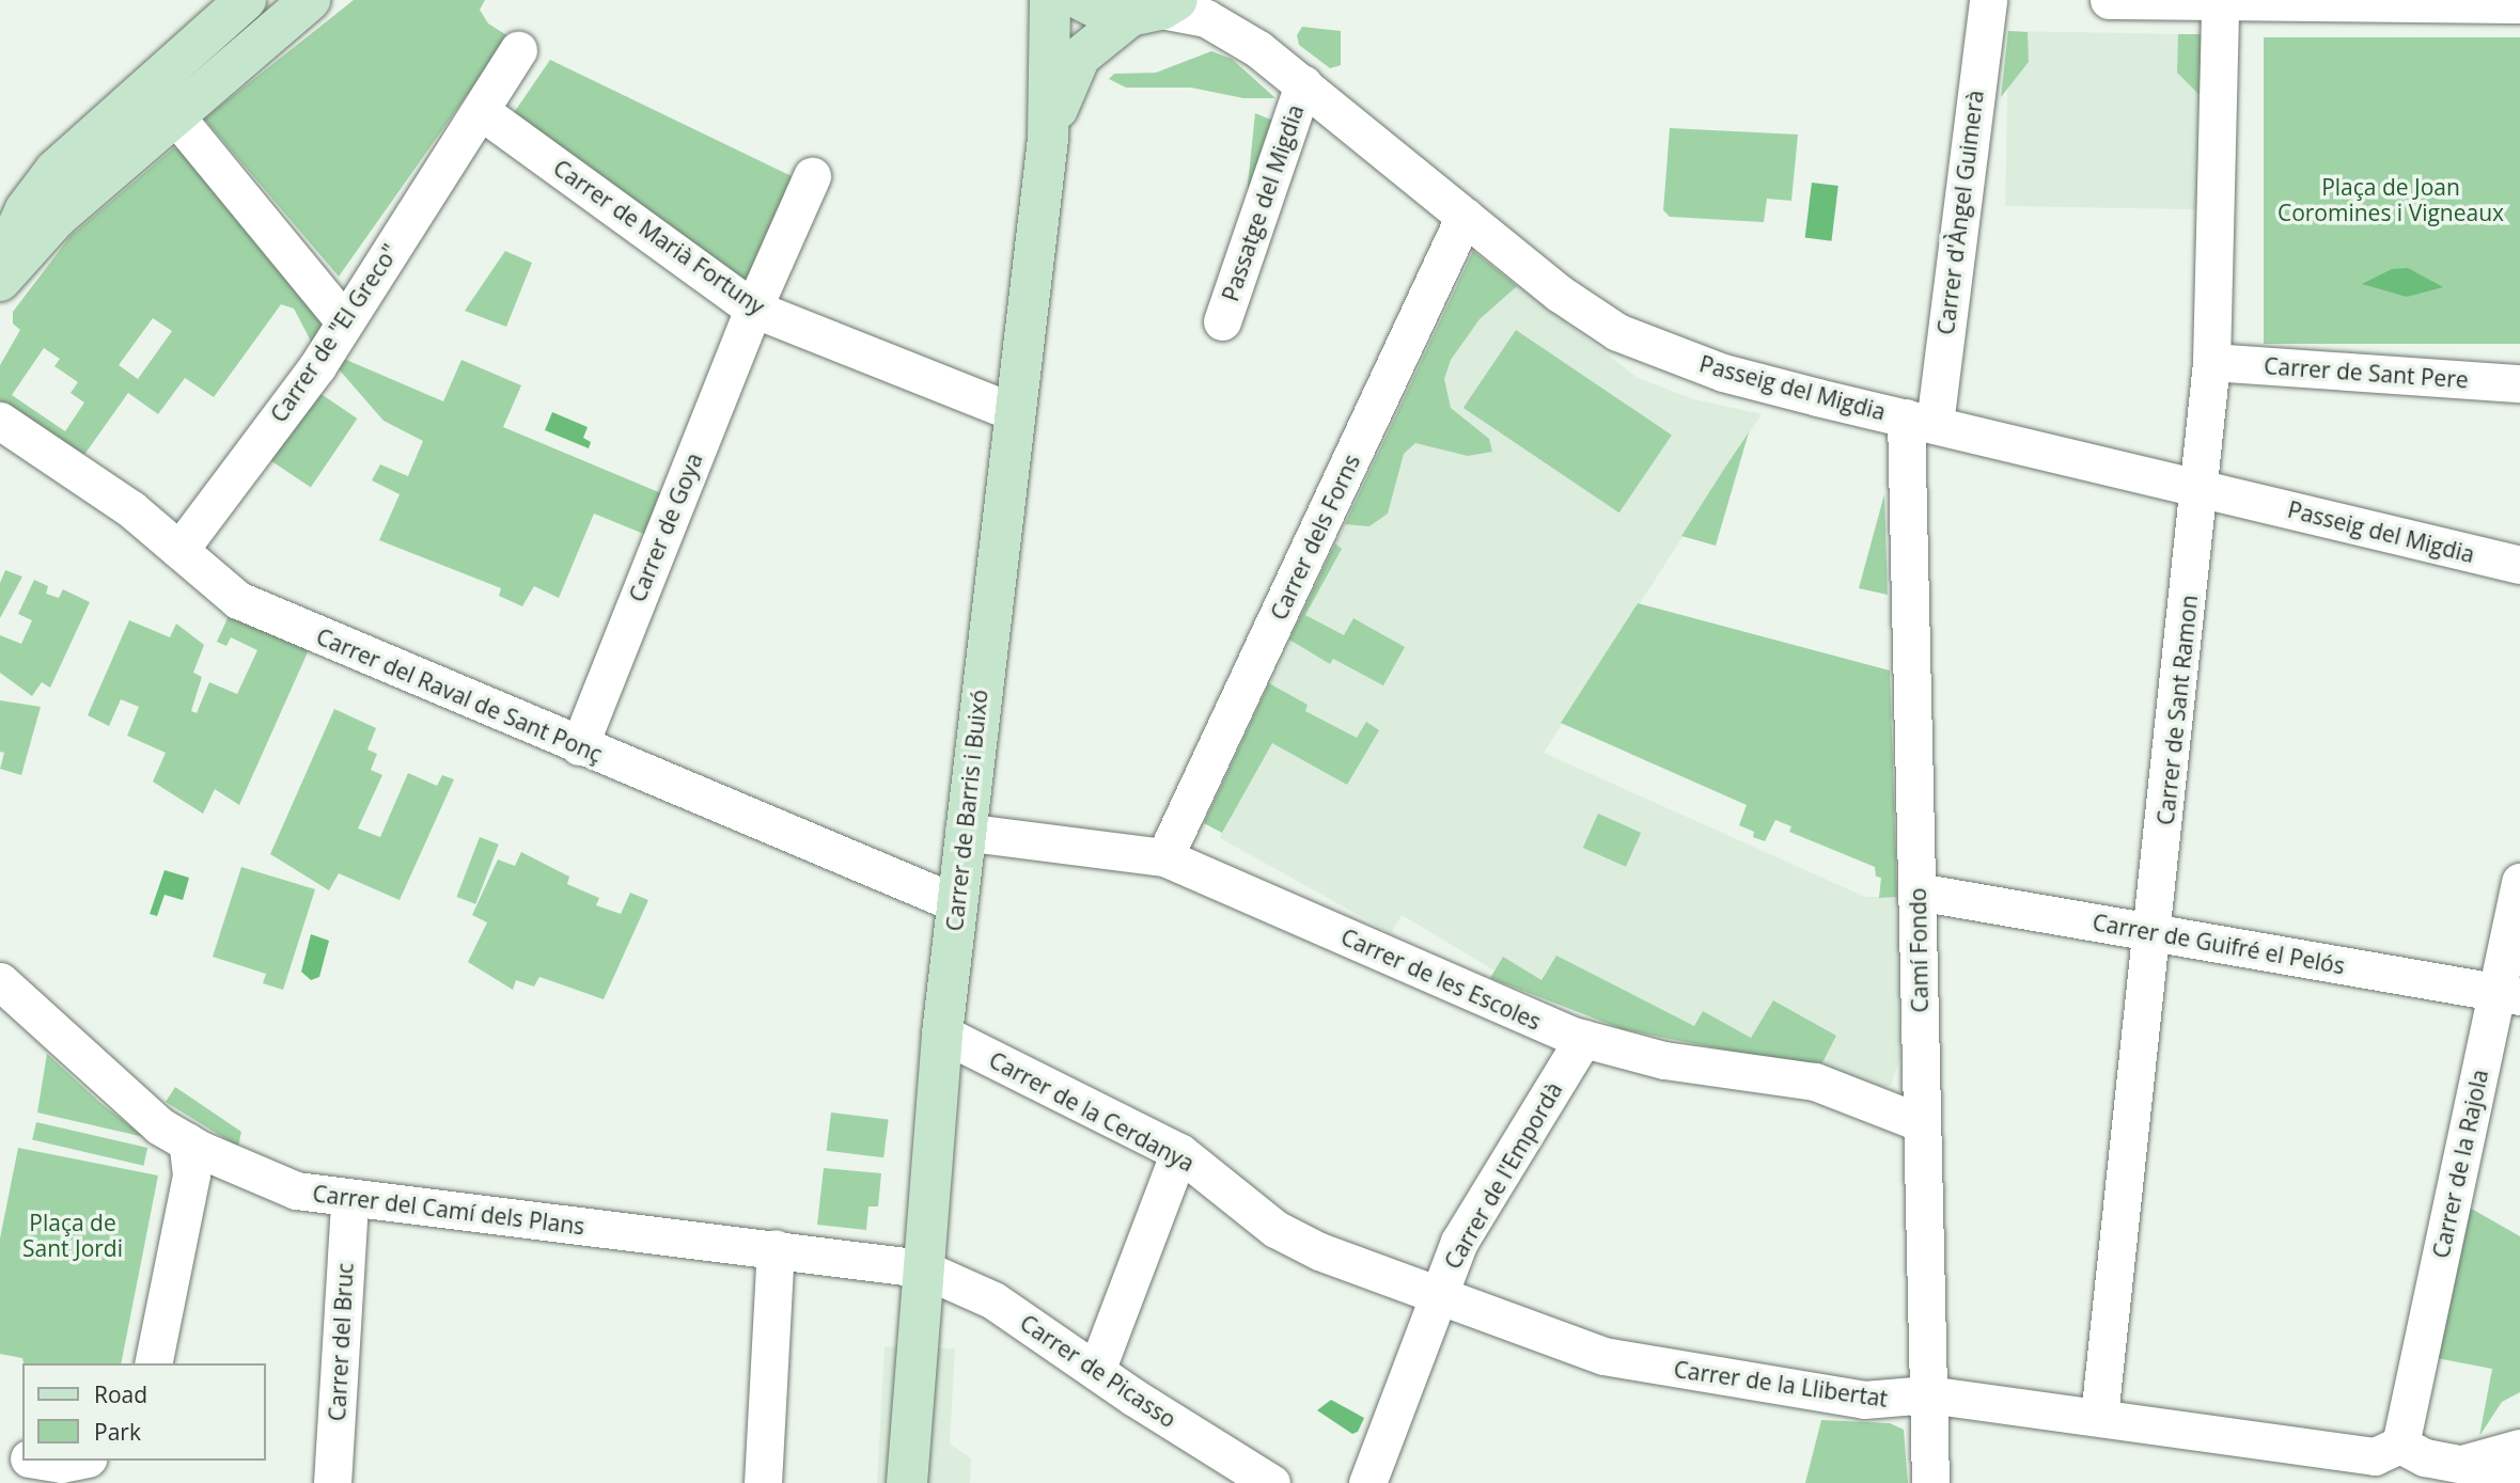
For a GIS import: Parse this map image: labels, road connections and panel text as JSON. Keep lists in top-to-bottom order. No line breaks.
{"streets":{"street":["Passatge del Migdia","Carrer d'Àngel Guimerà","Carrer de Marià Fortuny","Carrer de \"El Greco\"","Carrer de Sant Pere","Passeig del Migdia","Carrer de Goya","Carrer dels Forns","Carrer del Raval de Sant Ponç","Carrer de Sant Ramon","Carrer de Barris i Buixó","Carrer de Guifré el Pelós","Camí Fondo","Carrer de les Escoles","Carrer de la Cerdanya","Carrer de la Rajola","Carrer de l'Empordà","Carrer del Camí dels Plans","Carrer del Bruc","Carrer de Picasso","Carrer de la Llibertat"]},"crossings":[["Passatge del Migdia","Passeig del Migdia"],["Carrer d'Àngel Guimerà","Passeig del Migdia"],["Carrer d'Àngel Guimerà","Camí Fondo"],["Carrer de Marià Fortuny","Carrer de \"El Greco\""],["Carrer de Marià Fortuny","Carrer de Goya"],["Carrer de Marià Fortuny","Carrer de Barris i Buixó"],["Carrer de \"El Greco\"","Carrer del Raval de Sant Ponç"],["Carrer de Sant Pere","Carrer de Sant Ramon"],["Passeig del Migdia","Carrer dels Forns"],["Passeig del Migdia","Carrer de Sant Ramon"],["Passeig del Migdia","Carrer de Barris i Buixó"],["Passeig del Migdia","Camí Fondo"],["Carrer de Goya","Carrer del Raval de Sant Ponç"],["Carrer dels Forns","Carrer de les Escoles"],["Carrer del Raval de Sant Ponç","Carrer de Barris i Buixó"],["Carrer de Sant Ramon","Carrer de Guifré el Pelós"],["Carrer de Sant Ramon","Carrer de la Llibertat"],["Carrer de Barris i Buixó","Carrer de les Escoles"],["Carrer de Barris i Buixó","Carrer de la Cerdanya"],["Carrer de Barris i Buixó","Carrer del Camí dels Plans"],["Carrer de Barris i Buixó","Carrer de Picasso"],["Carrer de Guifré el Pelós","Camí Fondo"],["Carrer de Guifré el Pelós","Carrer de la Rajola"],["Camí Fondo","Carrer de les Escoles"],["Camí Fondo","Carrer de la Llibertat"],["Carrer de les Escoles","Carrer de l'Empordà"],["Carrer de la Cerdanya","Carrer de l'Empordà"],["Carrer de la Cerdanya","Carrer de la Llibertat"],["Carrer de la Rajola","Carrer de la Llibertat"],["Carrer de l'Empordà","Carrer de la Llibertat"],["Carrer del Camí dels Plans","Carrer del Bruc"],["Carrer del Camí dels Plans","Carrer de Picasso"]],"parks":["Plaça de Joan Coromines i Vigneaux","Plaça de Sant Jordi"],"legend":["Road","Park"]}
